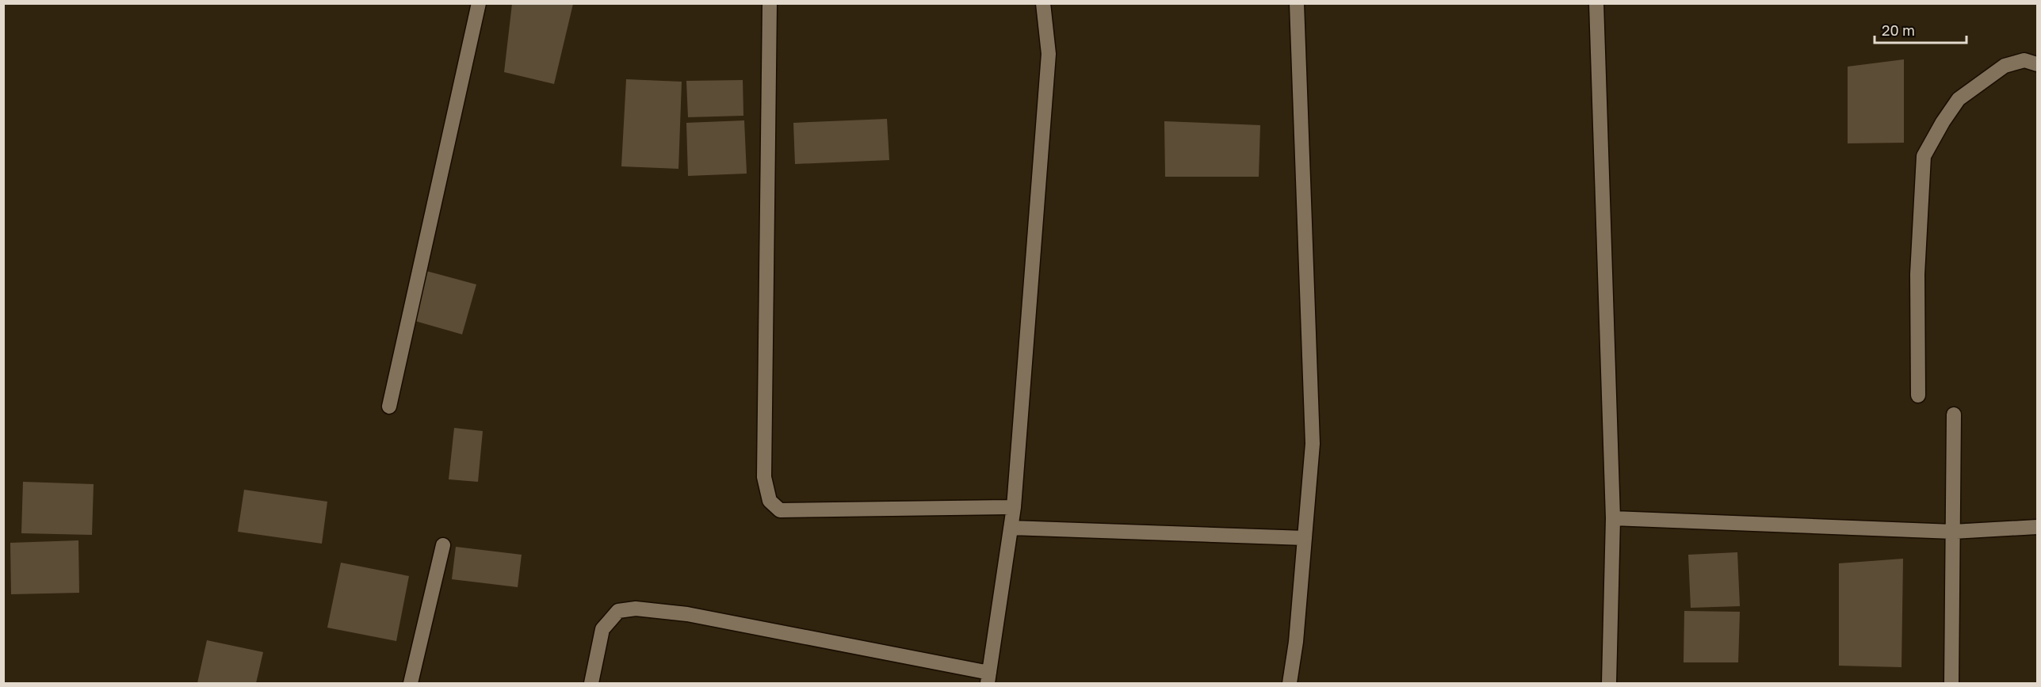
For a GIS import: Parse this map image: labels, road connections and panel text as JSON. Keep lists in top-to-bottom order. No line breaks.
{"scale_bar":"20 m"}
